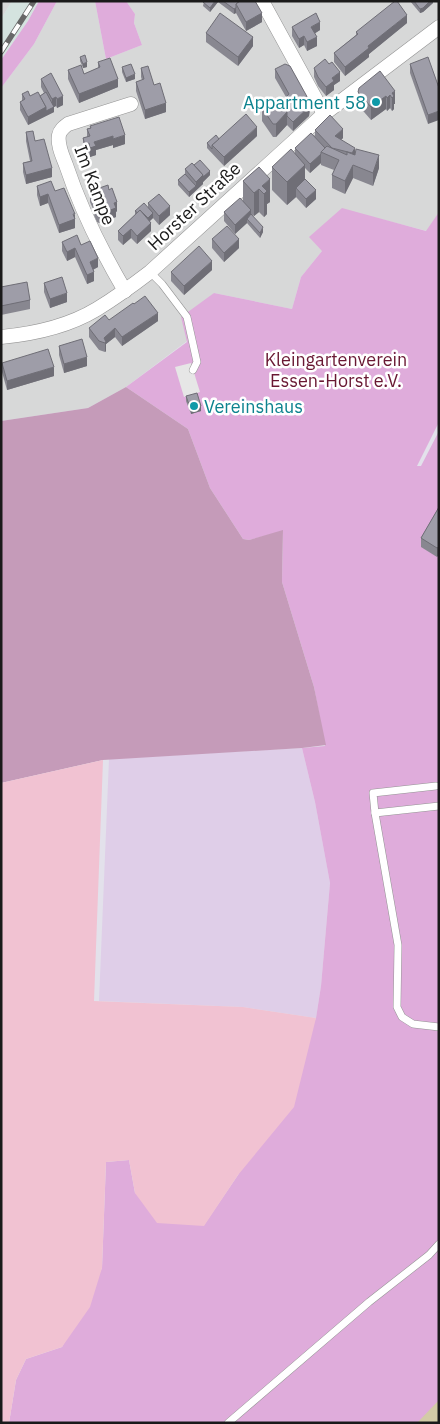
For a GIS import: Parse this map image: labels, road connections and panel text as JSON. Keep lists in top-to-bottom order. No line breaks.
{"streets":{"street":["Im Kampe","Horster Straße"]},"crossings":[["Im Kampe","Horster Straße"]],"parks":["Kleingartenverein Essen-Horst e.V."],"places":["Appartment 58","Vereinshaus"]}
